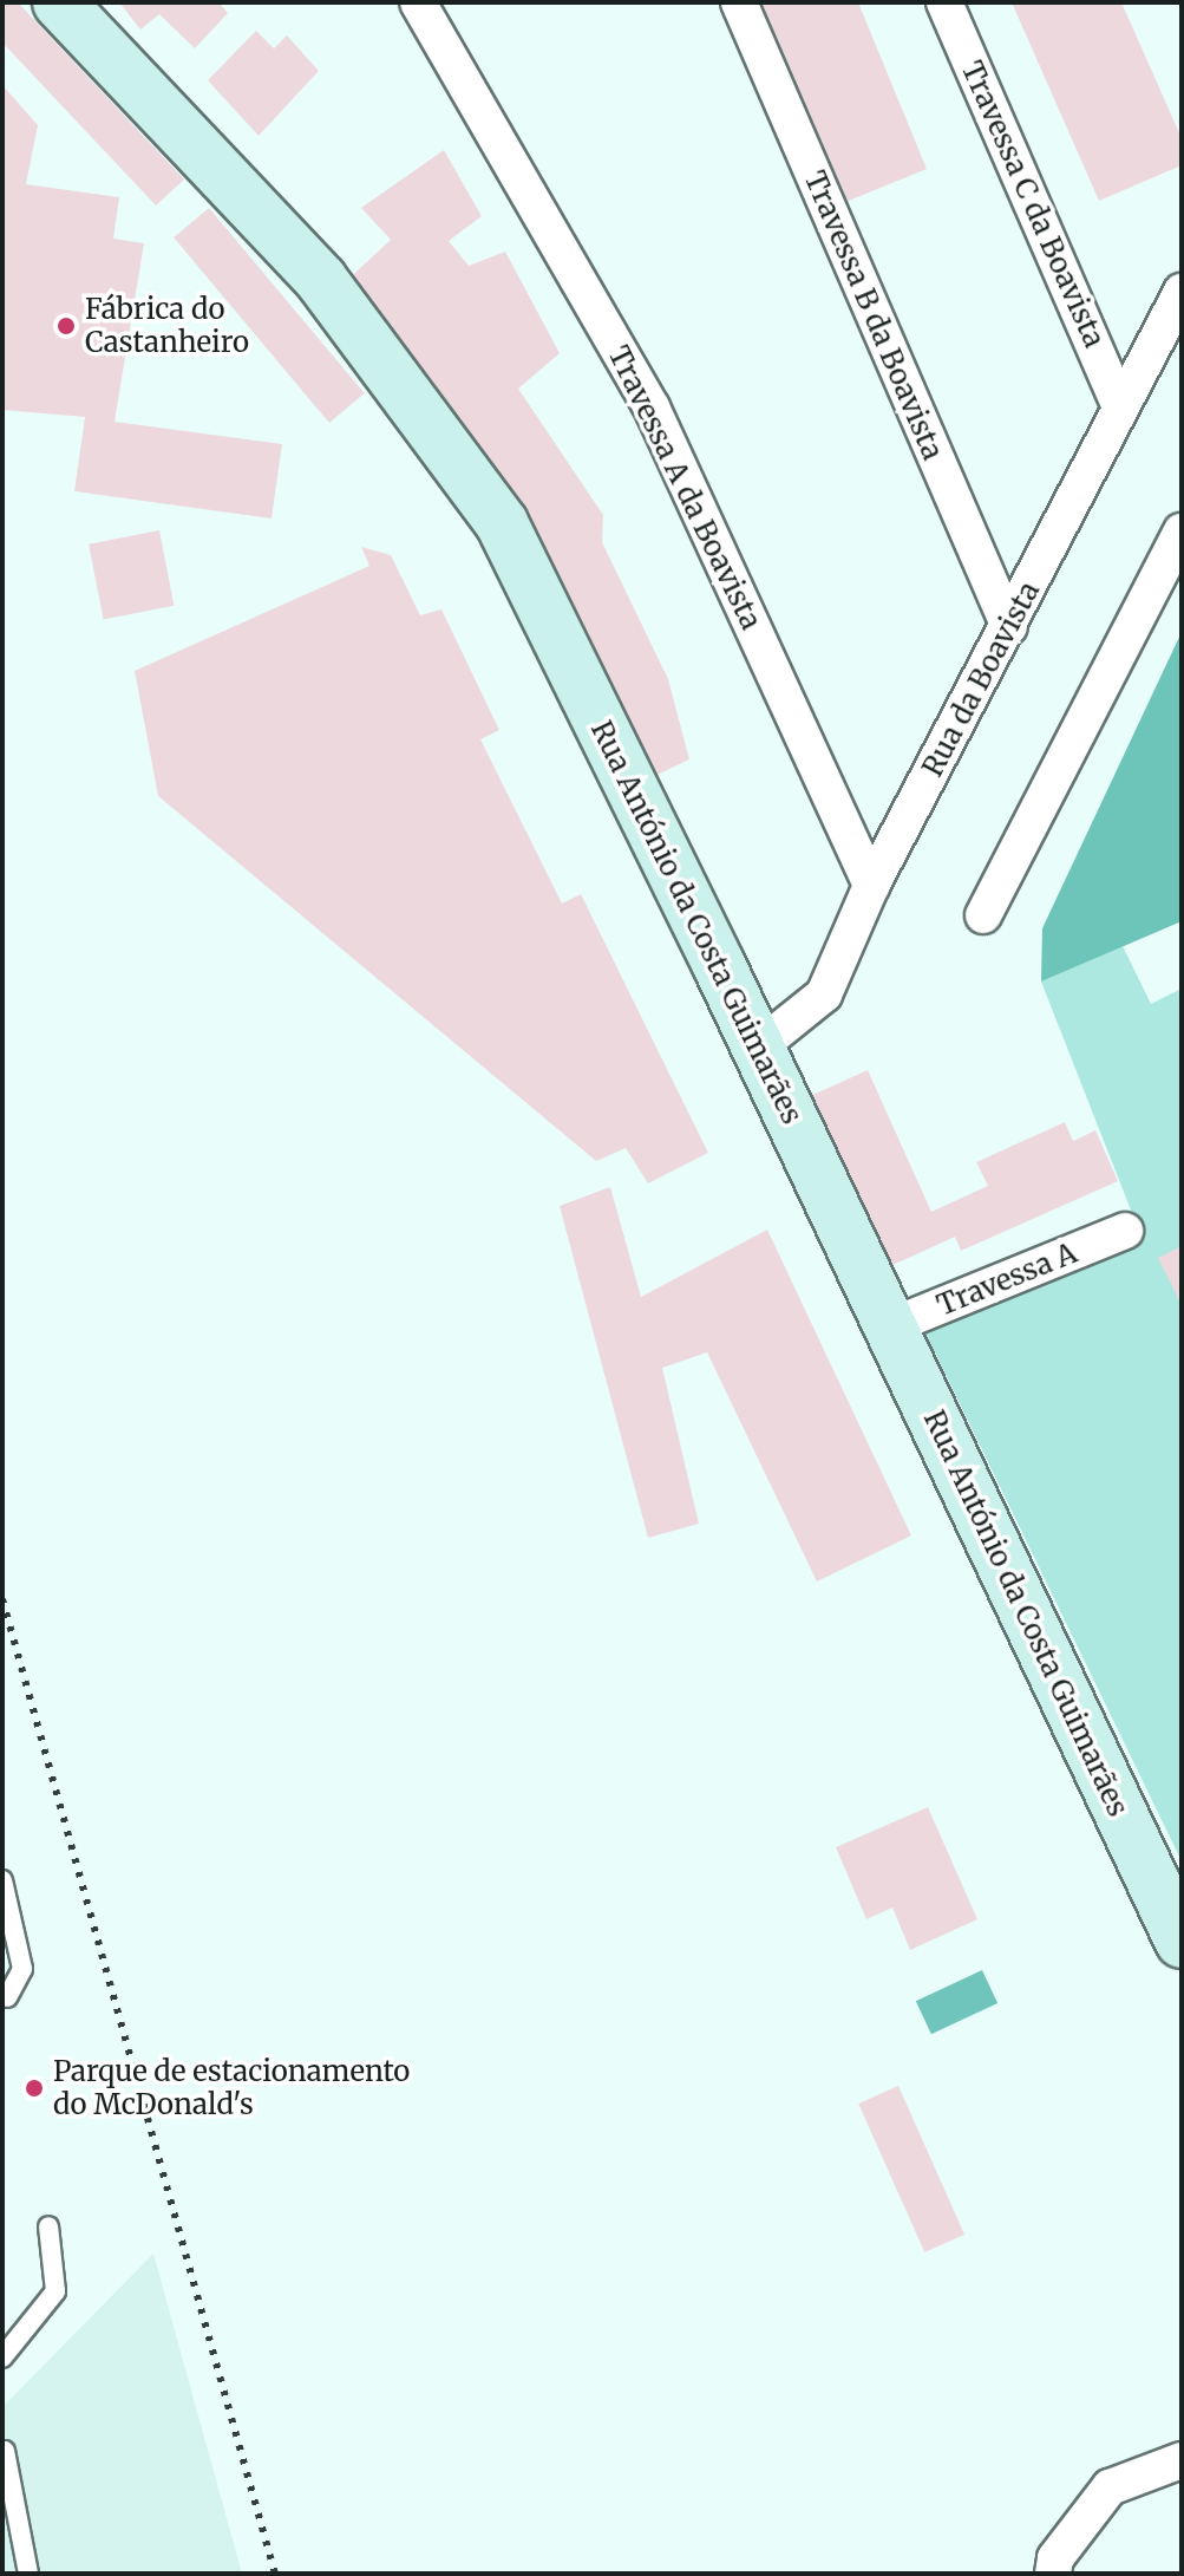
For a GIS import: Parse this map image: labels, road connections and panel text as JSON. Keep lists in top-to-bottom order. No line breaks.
{"streets":{"main road":["Rua António da Costa Guimarães"],"street":["Travessa C da Boavista","Travessa B da Boavista","Travessa A da Boavista","Rua da Boavista","Travessa A"]},"crossings":[["Travessa C da Boavista","Rua da Boavista"],["Travessa B da Boavista","Rua da Boavista"],["Travessa A da Boavista","Rua da Boavista"],["Rua da Boavista","Rua António da Costa Guimarães"],["Rua António da Costa Guimarães","Travessa A"]],"places":["Fábrica do Castanheiro","Parque de estacionamento do McDonald's"]}
